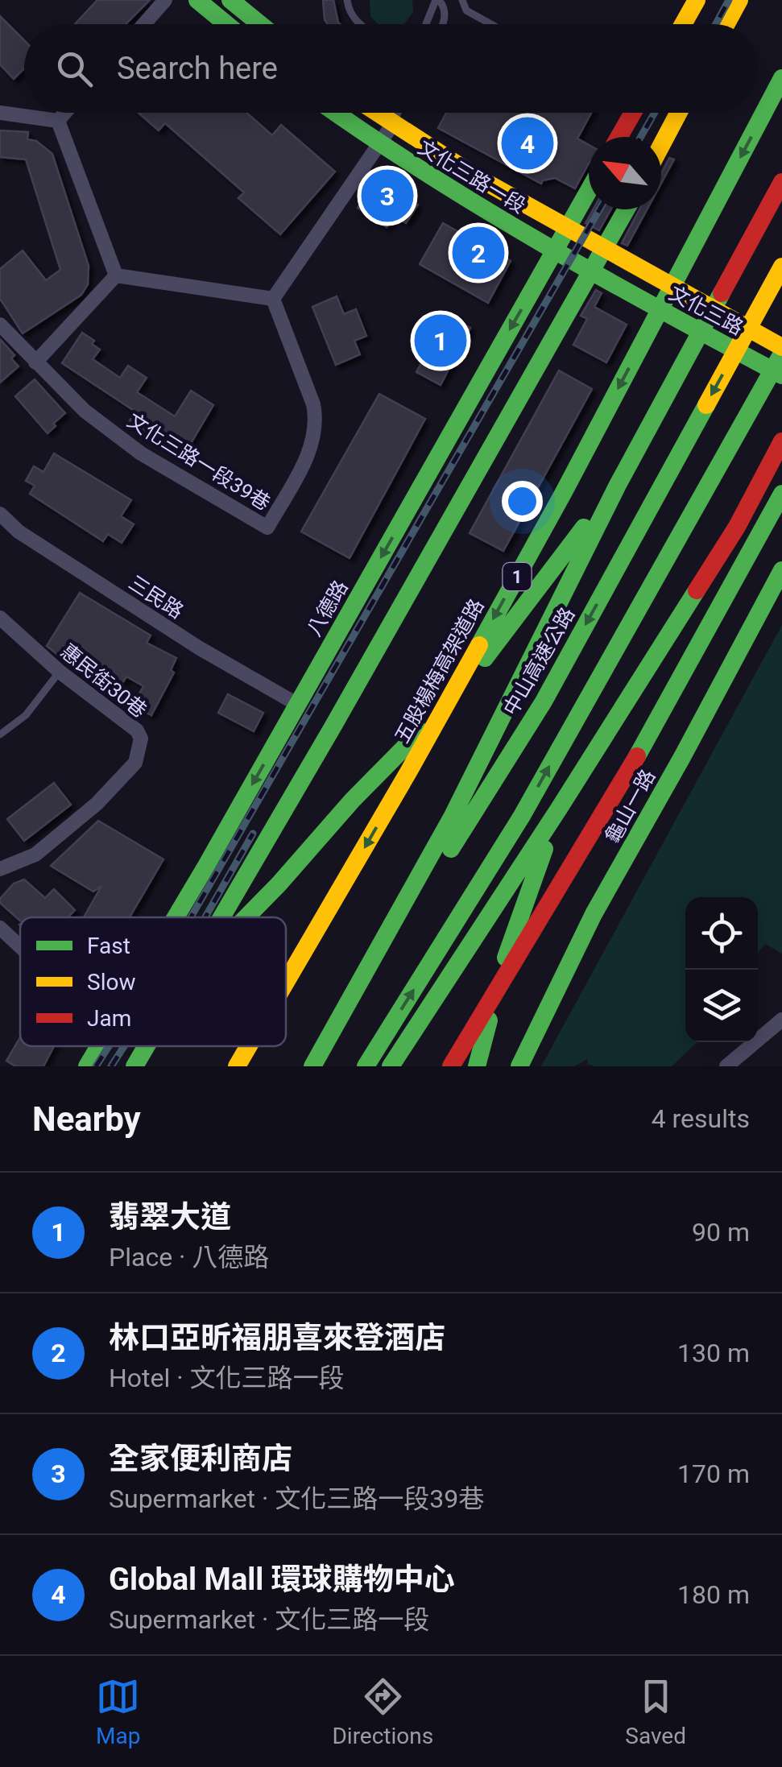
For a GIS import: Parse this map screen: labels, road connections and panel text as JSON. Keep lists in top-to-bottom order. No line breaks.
{"streets":{"main road":["文化三路一段","文化三路","1","八德路","中山高速公路","五股楊梅高架道路","龜山一路"],"street":["文化三路一段39巷","三民路","惠民街30巷"]},"crossings":[["文化三路一段","文化三路"],["文化三路一段","八德路"],["三民路","八德路"]],"legend":["Fast","Slow","Jam"],"north":"top left","page":{"search":"Search here","pins":["4","3","2","1"],"heading":["Nearby","4 results"],"list":[{"mark":"1","name":"翡翠大道","note":"Place · 八德路","value":"90 m"},{"mark":"2","name":"林口亞昕福朋喜來登酒店","note":"Hotel · 文化三路一段","value":"130 m"},{"mark":"3","name":"全家便利商店","note":"Supermarket · 文化三路一段39巷","value":"170 m"},{"mark":"4","name":"Global Mall 環球購物中心","note":"Supermarket · 文化三路一段","value":"180 m"}],"nav":["Map","Directions","Saved"]}}
